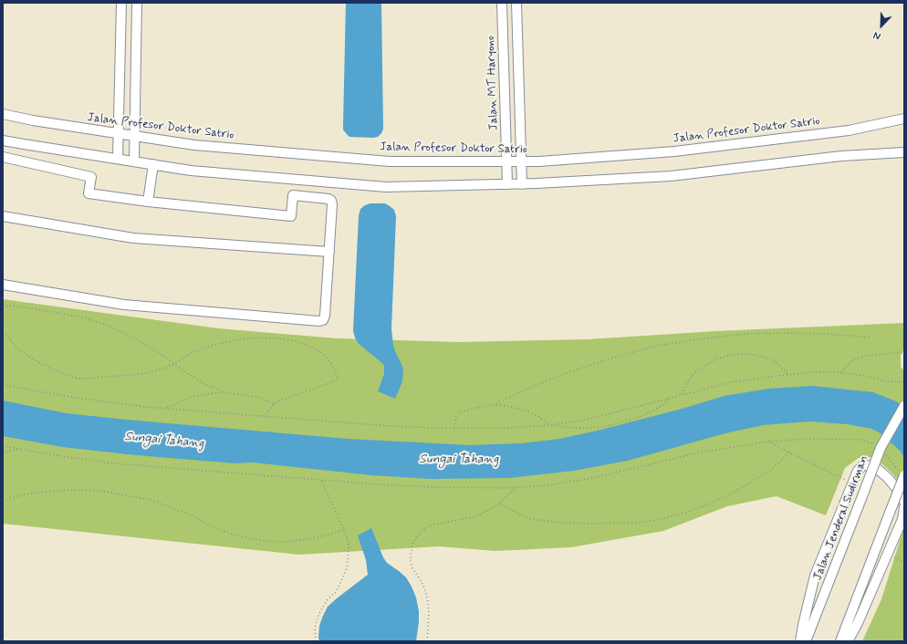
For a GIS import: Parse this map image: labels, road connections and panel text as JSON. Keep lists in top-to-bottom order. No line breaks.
{"streets":{"street":["Jalan MT Haryono","Jalan Profesor Doktor Satrio","Jalan Jenderal Sudirman"]},"crossings":[["Jalan MT Haryono","Jalan Profesor Doktor Satrio"]],"water":["Sungai Tahang"],"north":"bottom left"}
